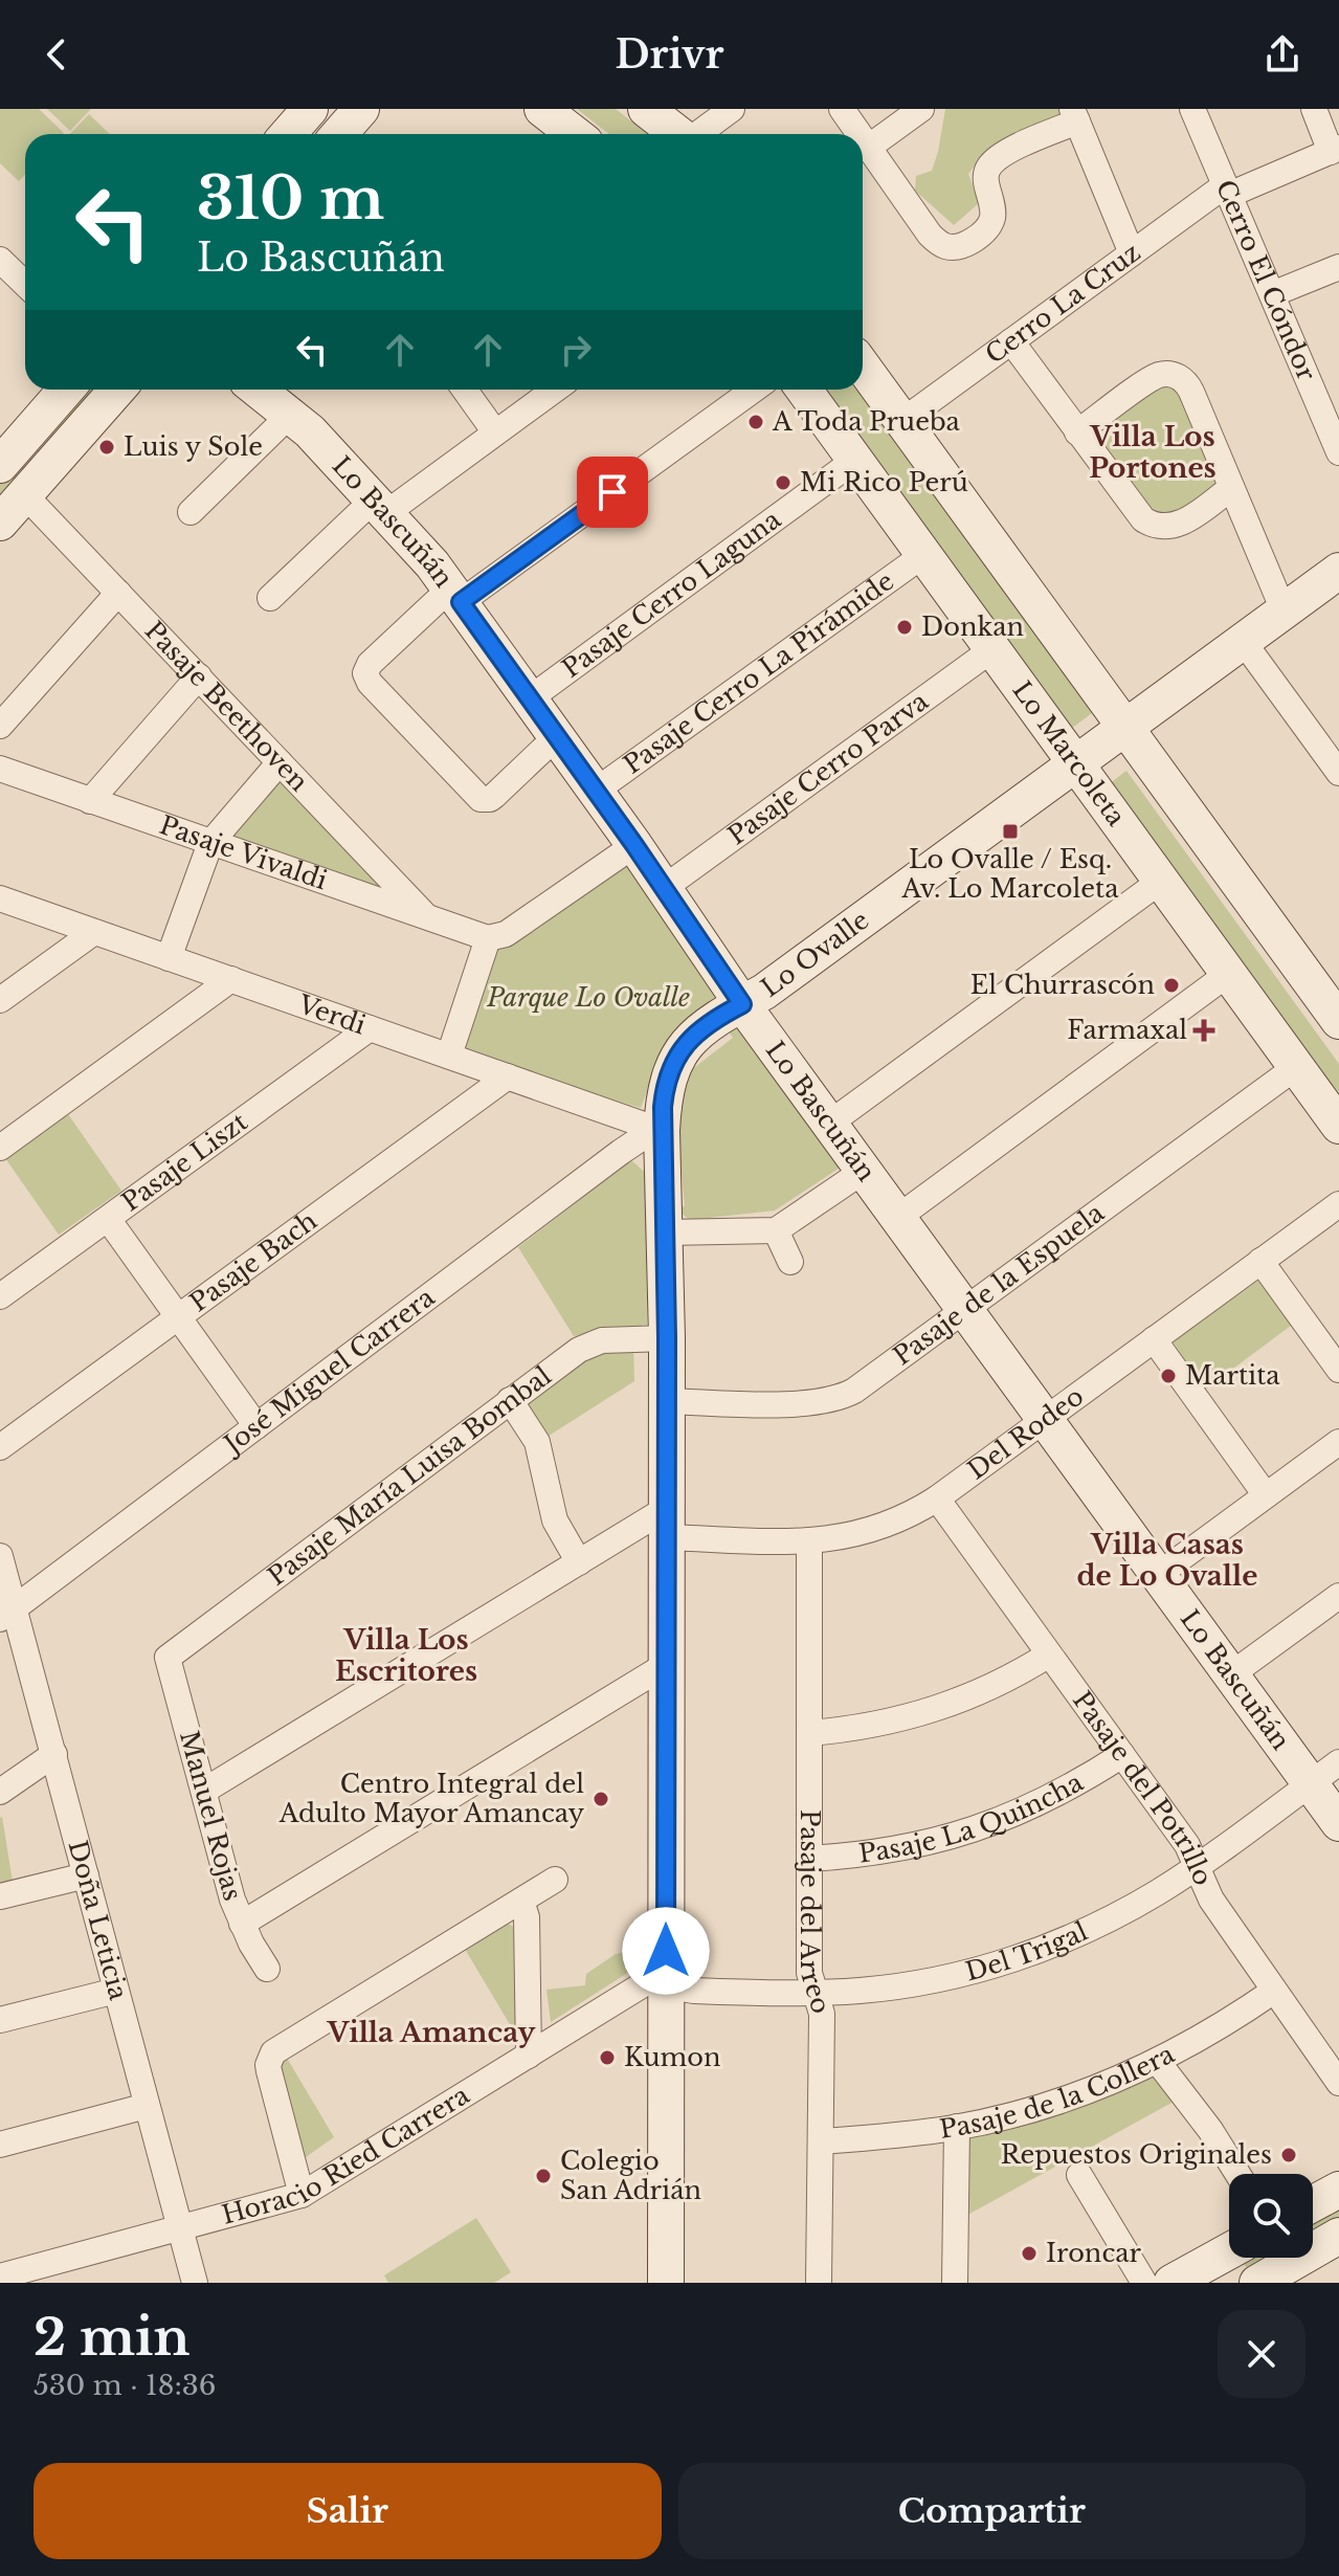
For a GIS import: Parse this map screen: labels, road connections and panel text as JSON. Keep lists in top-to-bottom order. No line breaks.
{"streets":{"street":["Cerro El Cóndor","Cerro La Cruz","Lo Bascuñán","Pasaje Cerro Laguna","Pasaje Cerro La Pirámide","Pasaje Beethoven","Lo Marcoleta","Pasaje Cerro Parva","Pasaje Vivaldi","Lo Ovalle","Verdi","Pasaje Liszt","Pasaje Bach","Pasaje de la Espuela","José Miguel Carrera","Del Rodeo","Pasaje María Luisa Bombal","Pasaje del Potrillo","Manuel Rojas","Pasaje La Quincha","Pasaje del Arreo","Doña Leticia","Del Trigal","Pasaje de la Collera","Horacio Ried Carrera"]},"crossings":[["Cerro El Cóndor","Cerro La Cruz"],["Lo Bascuñán","Pasaje Cerro Laguna"],["Lo Bascuñán","Pasaje Cerro La Pirámide"],["Lo Bascuñán","Pasaje Cerro Parva"],["Lo Bascuñán","Lo Ovalle"],["Lo Bascuñán","Pasaje de la Espuela"],["Lo Bascuñán","Del Rodeo"],["Lo Bascuñán","Del Trigal"],["Pasaje Cerro Laguna","Lo Marcoleta"],["Pasaje Cerro La Pirámide","Lo Marcoleta"],["Pasaje Beethoven","Pasaje Vivaldi"],["Lo Marcoleta","Pasaje Cerro Parva"],["Lo Marcoleta","Lo Ovalle"],["Lo Marcoleta","Pasaje de la Espuela"],["Lo Ovalle","Verdi"],["Lo Ovalle","Pasaje de la Espuela"],["Lo Ovalle","José Miguel Carrera"],["Lo Ovalle","Del Rodeo"],["Lo Ovalle","Pasaje María Luisa Bombal"],["Lo Ovalle","Del Trigal"],["Lo Ovalle","Horacio Ried Carrera"],["Verdi","Pasaje Liszt"],["Verdi","Pasaje Bach"],["Verdi","José Miguel Carrera"],["José Miguel Carrera","Doña Leticia"],["Del Rodeo","Pasaje del Potrillo"],["Del Rodeo","Pasaje del Arreo"],["Pasaje María Luisa Bombal","Manuel Rojas"],["Pasaje del Potrillo","Pasaje La Quincha"],["Pasaje del Potrillo","Del Trigal"],["Pasaje del Potrillo","Pasaje de la Collera"],["Pasaje La Quincha","Pasaje del Arreo"],["Pasaje del Arreo","Del Trigal"],["Pasaje del Arreo","Pasaje de la Collera"],["Doña Leticia","Horacio Ried Carrera"],["Del Trigal","Horacio Ried Carrera"]],"districts":["Villa Los Portones","Villa Casas de Lo Ovalle","Villa Los Escritores","Villa Amancay"],"parks":["Parque Lo Ovalle"],"places":{"other":["A Toda Prueba","Luis y Sole","Mi Rico Perú","Donkan","El Churrascón","Martita","Centro Integral del Adulto Mayor Amancay","Kumon","Repuestos Originales","Colegio San Adrián","Ironcar"],"transit":["Lo Ovalle / Esq. Av. Lo Marcoleta"],"health":["Farmaxal"]},"page":{"header":"Drivr","turn":["310 m","Lo Bascuñán"],"heading":["2 min","530 m · 18:36"],"buttons":["Salir","Compartir"]}}
